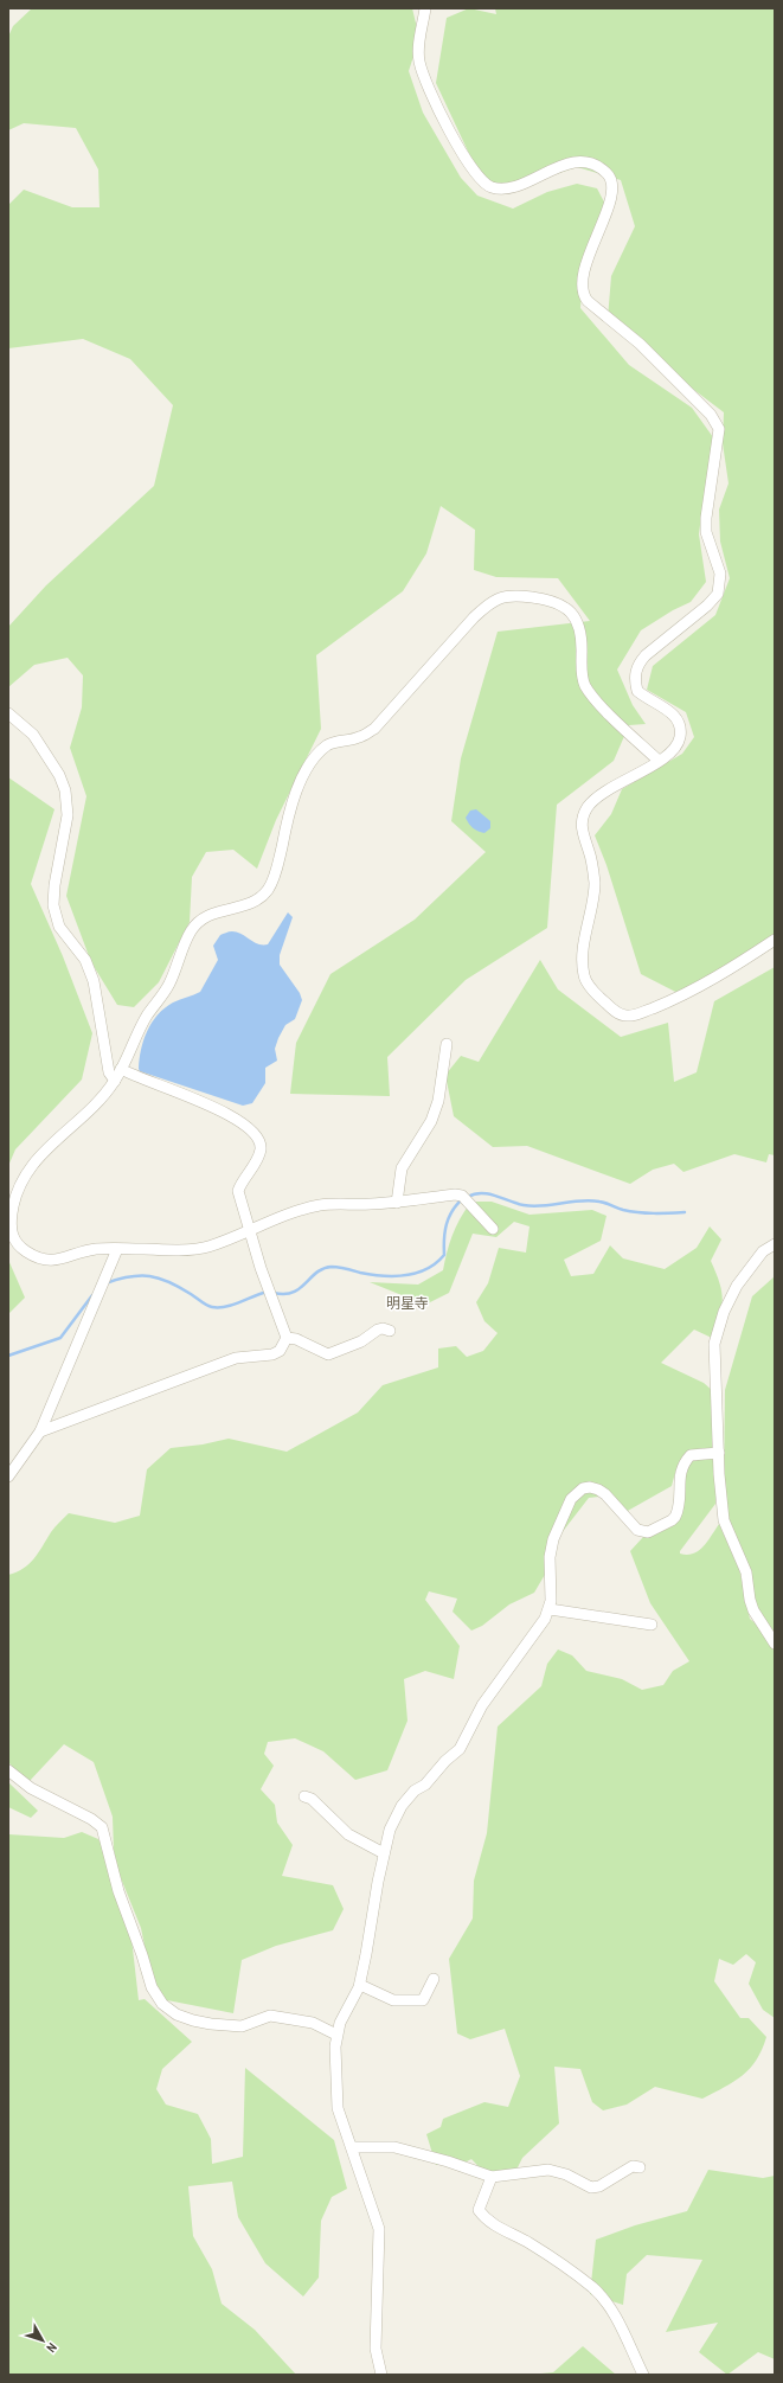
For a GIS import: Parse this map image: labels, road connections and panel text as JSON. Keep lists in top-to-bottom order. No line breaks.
{"districts":["明星寺"],"north":"bottom right"}
